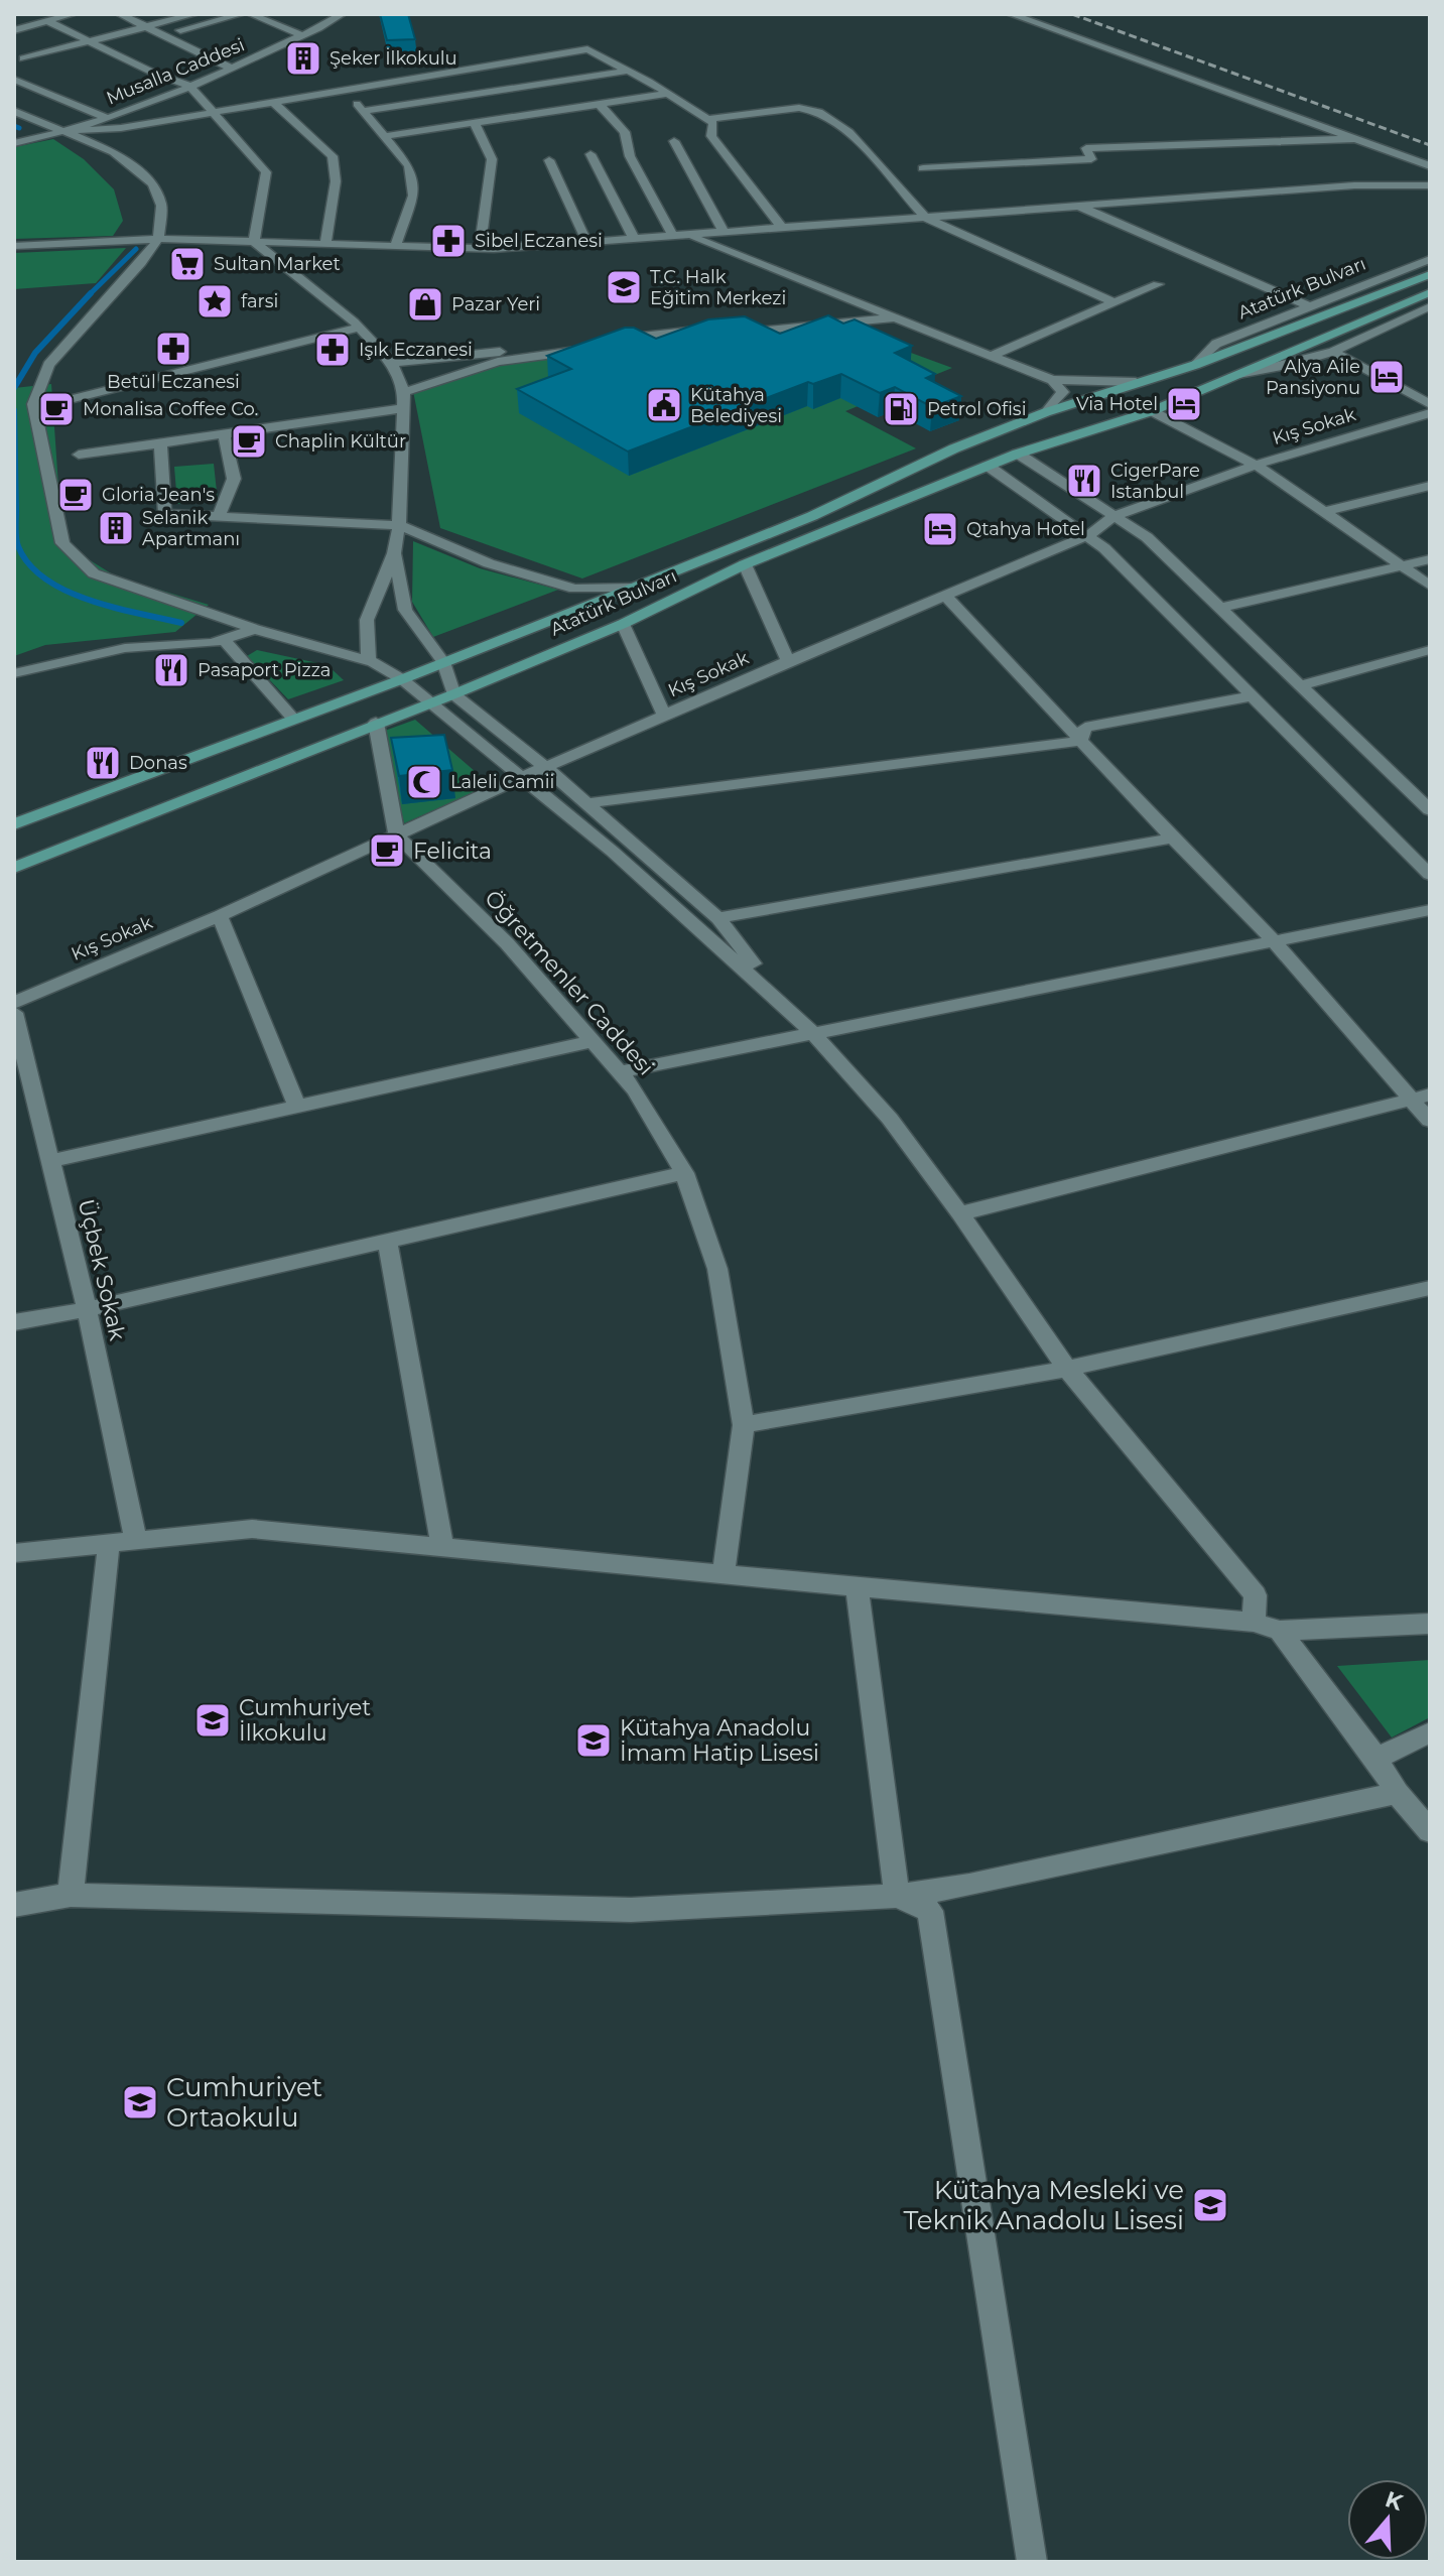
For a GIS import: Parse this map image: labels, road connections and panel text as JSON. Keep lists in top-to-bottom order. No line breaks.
{"streets":{"main road":["Atatürk Bulvarı"],"street":["Musalla Caddesi","Kış Sokak","Öğretmenler Caddesi","Üçbek Sokak"]},"crossings":[["Kış Sokak","Öğretmenler Caddesi"]],"places":{"building":["Şeker İlkokulu","Selanik Apartmanı"],"pharmacy":["Sibel Eczanesi","Betül Eczanesi","Işık Eczanesi"],"supermarket":["Sultan Market"],"school or university":["T.C. Halk Eğitim Merkezi","Cumhuriyet İlkokulu","Kütahya Anadolu İmam Hatip Lisesi","Cumhuriyet Ortaokulu","Kütahya Mesleki ve Teknik Anadolu Lisesi"],"place":["farsi"],"shop":["Pazar Yeri"],"hotel":["Alya Aile Pansiyonu","Via Hotel","Qtahya Hotel"],"public building":["Kütahya Belediyesi"],"cafe":["Monalisa Coffee Co.","Chaplin Kültür","Gloria Jean's","Felicita"],"fuel station":["Petrol Ofisi"],"restaurant":["CigerPare Istanbul","Pasaport Pizza","Donas"],"mosque":["Laleli Camii"]},"north":"top"}
